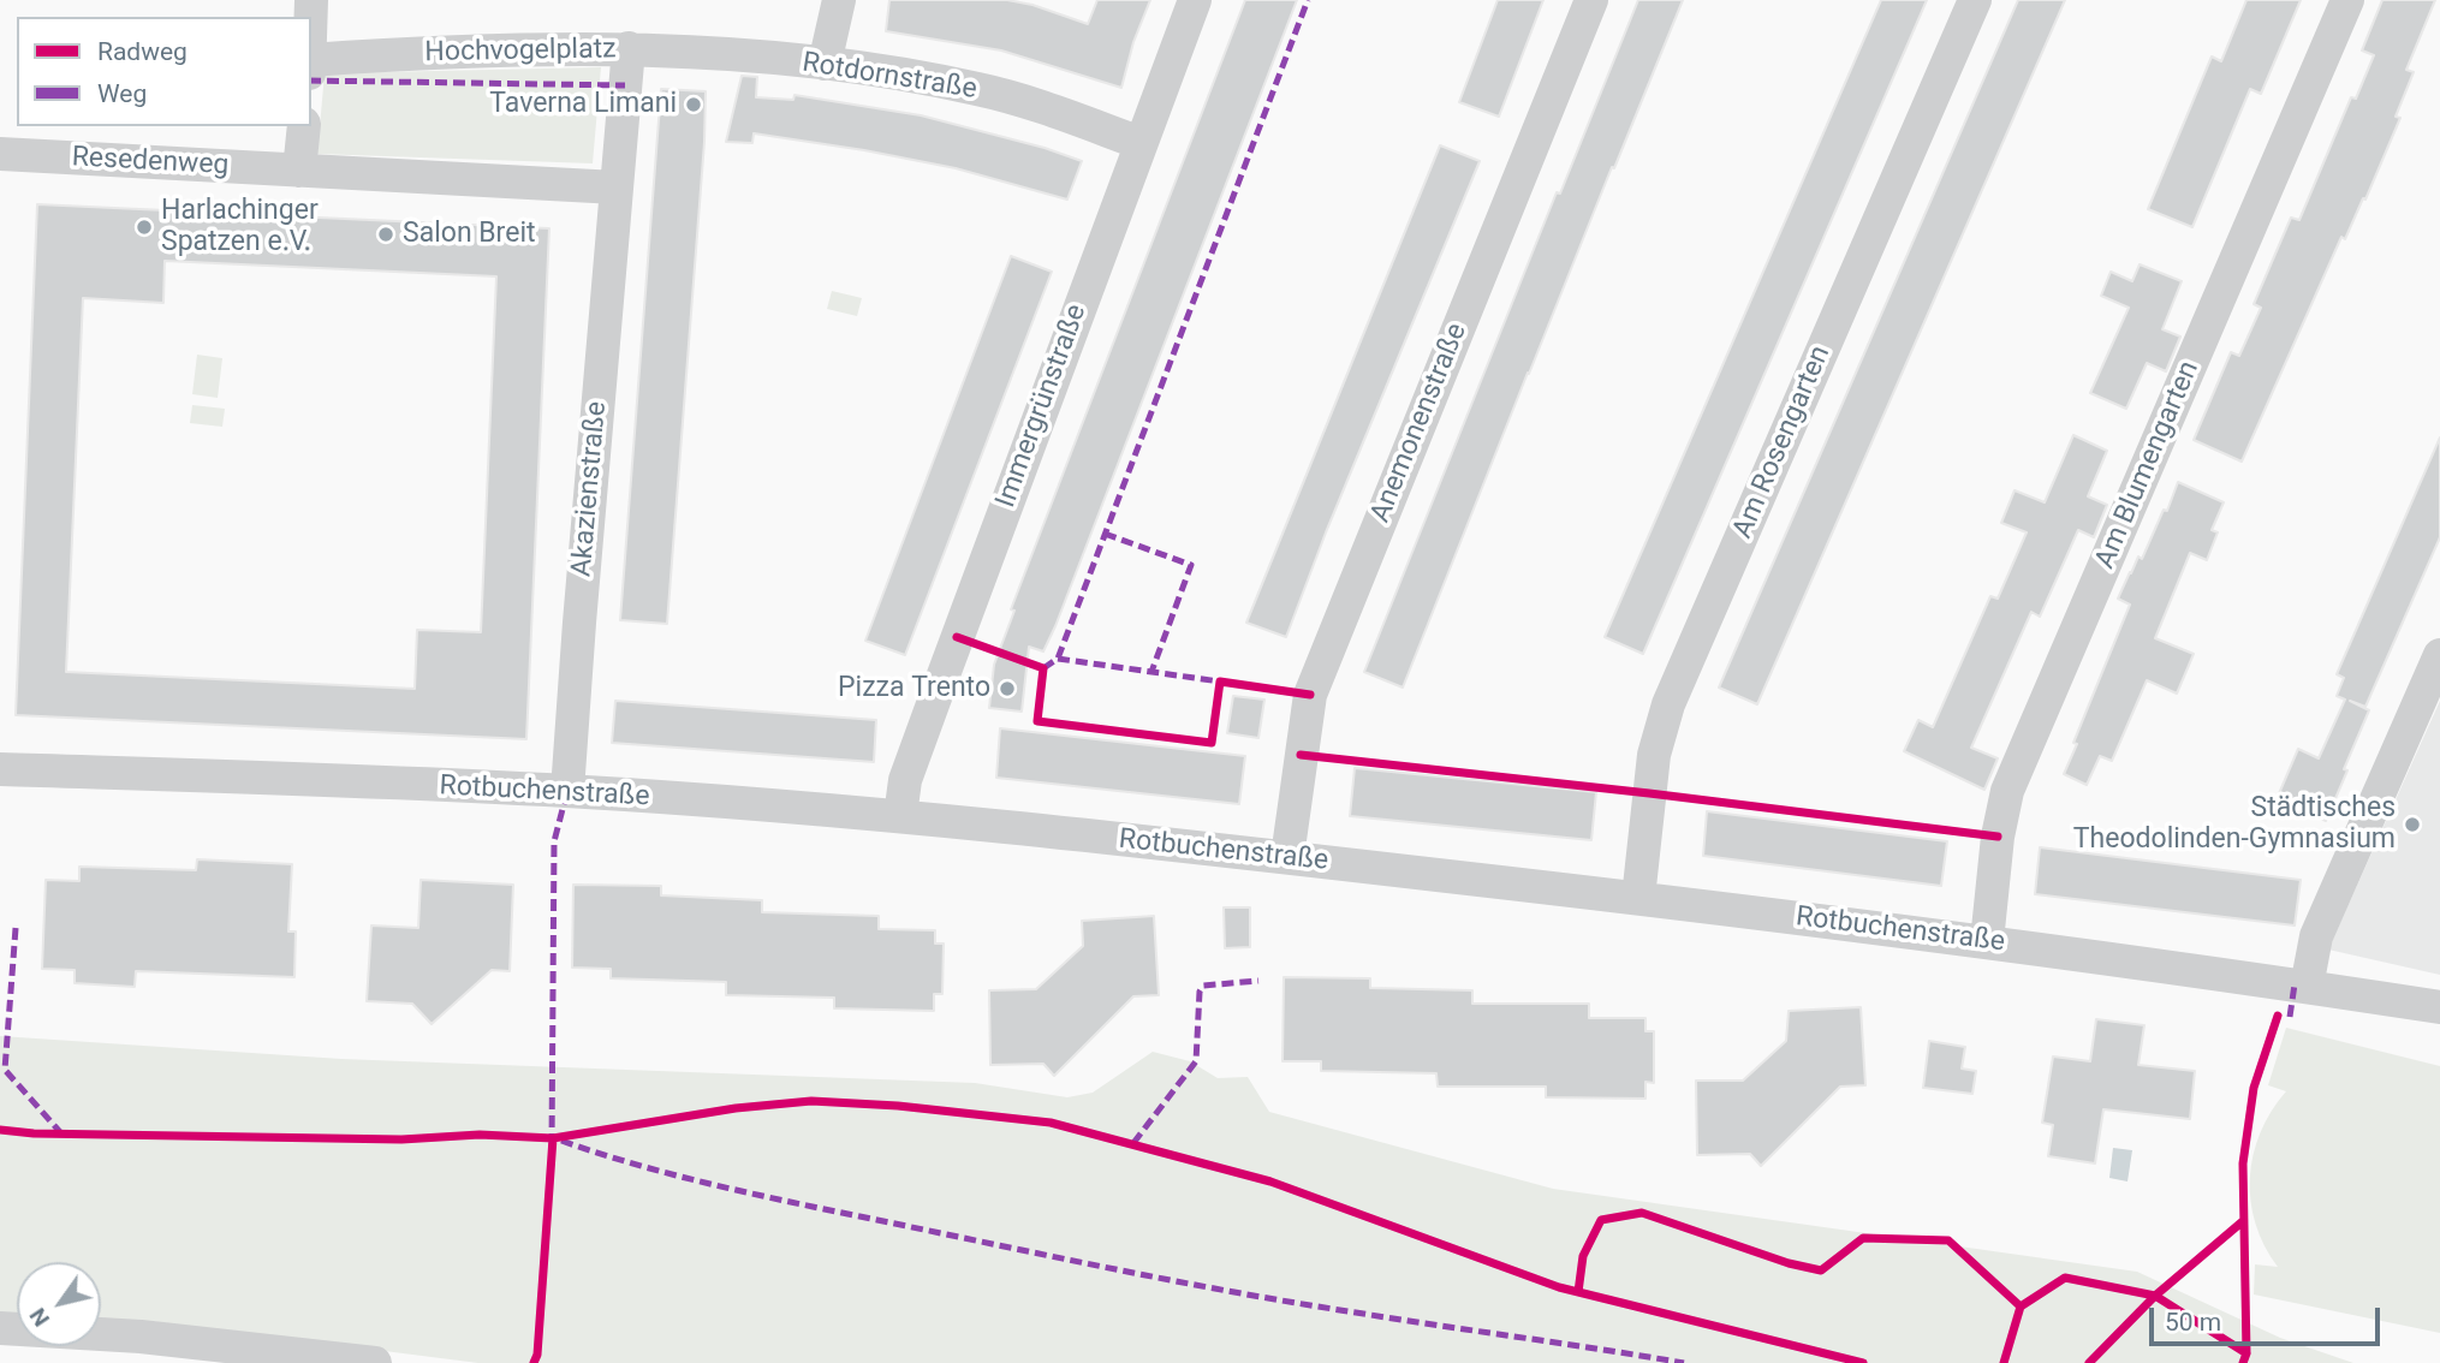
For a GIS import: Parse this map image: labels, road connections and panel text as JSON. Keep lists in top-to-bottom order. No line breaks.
{"streets":{"street":["Hochvogelplatz","Rotdornstraße","Resedenweg","Immergrünstraße","Anemonenstraße","Am Rosengarten","Am Blumengarten","Akazienstraße","Rotbuchenstraße"]},"crossings":[["Hochvogelplatz","Rotdornstraße"],["Hochvogelplatz","Akazienstraße"],["Rotdornstraße","Immergrünstraße"],["Immergrünstraße","Rotbuchenstraße"],["Anemonenstraße","Rotbuchenstraße"],["Am Rosengarten","Rotbuchenstraße"],["Am Blumengarten","Rotbuchenstraße"],["Akazienstraße","Rotbuchenstraße"]],"places":["Taverna Limani","Harlachinger Spatzen e.V.","Salon Breit","Pizza Trento","Städtisches Theodolinden-Gymnasium"],"legend":["Radweg","Weg"],"scale_bar":"50 m","north":"bottom left"}
